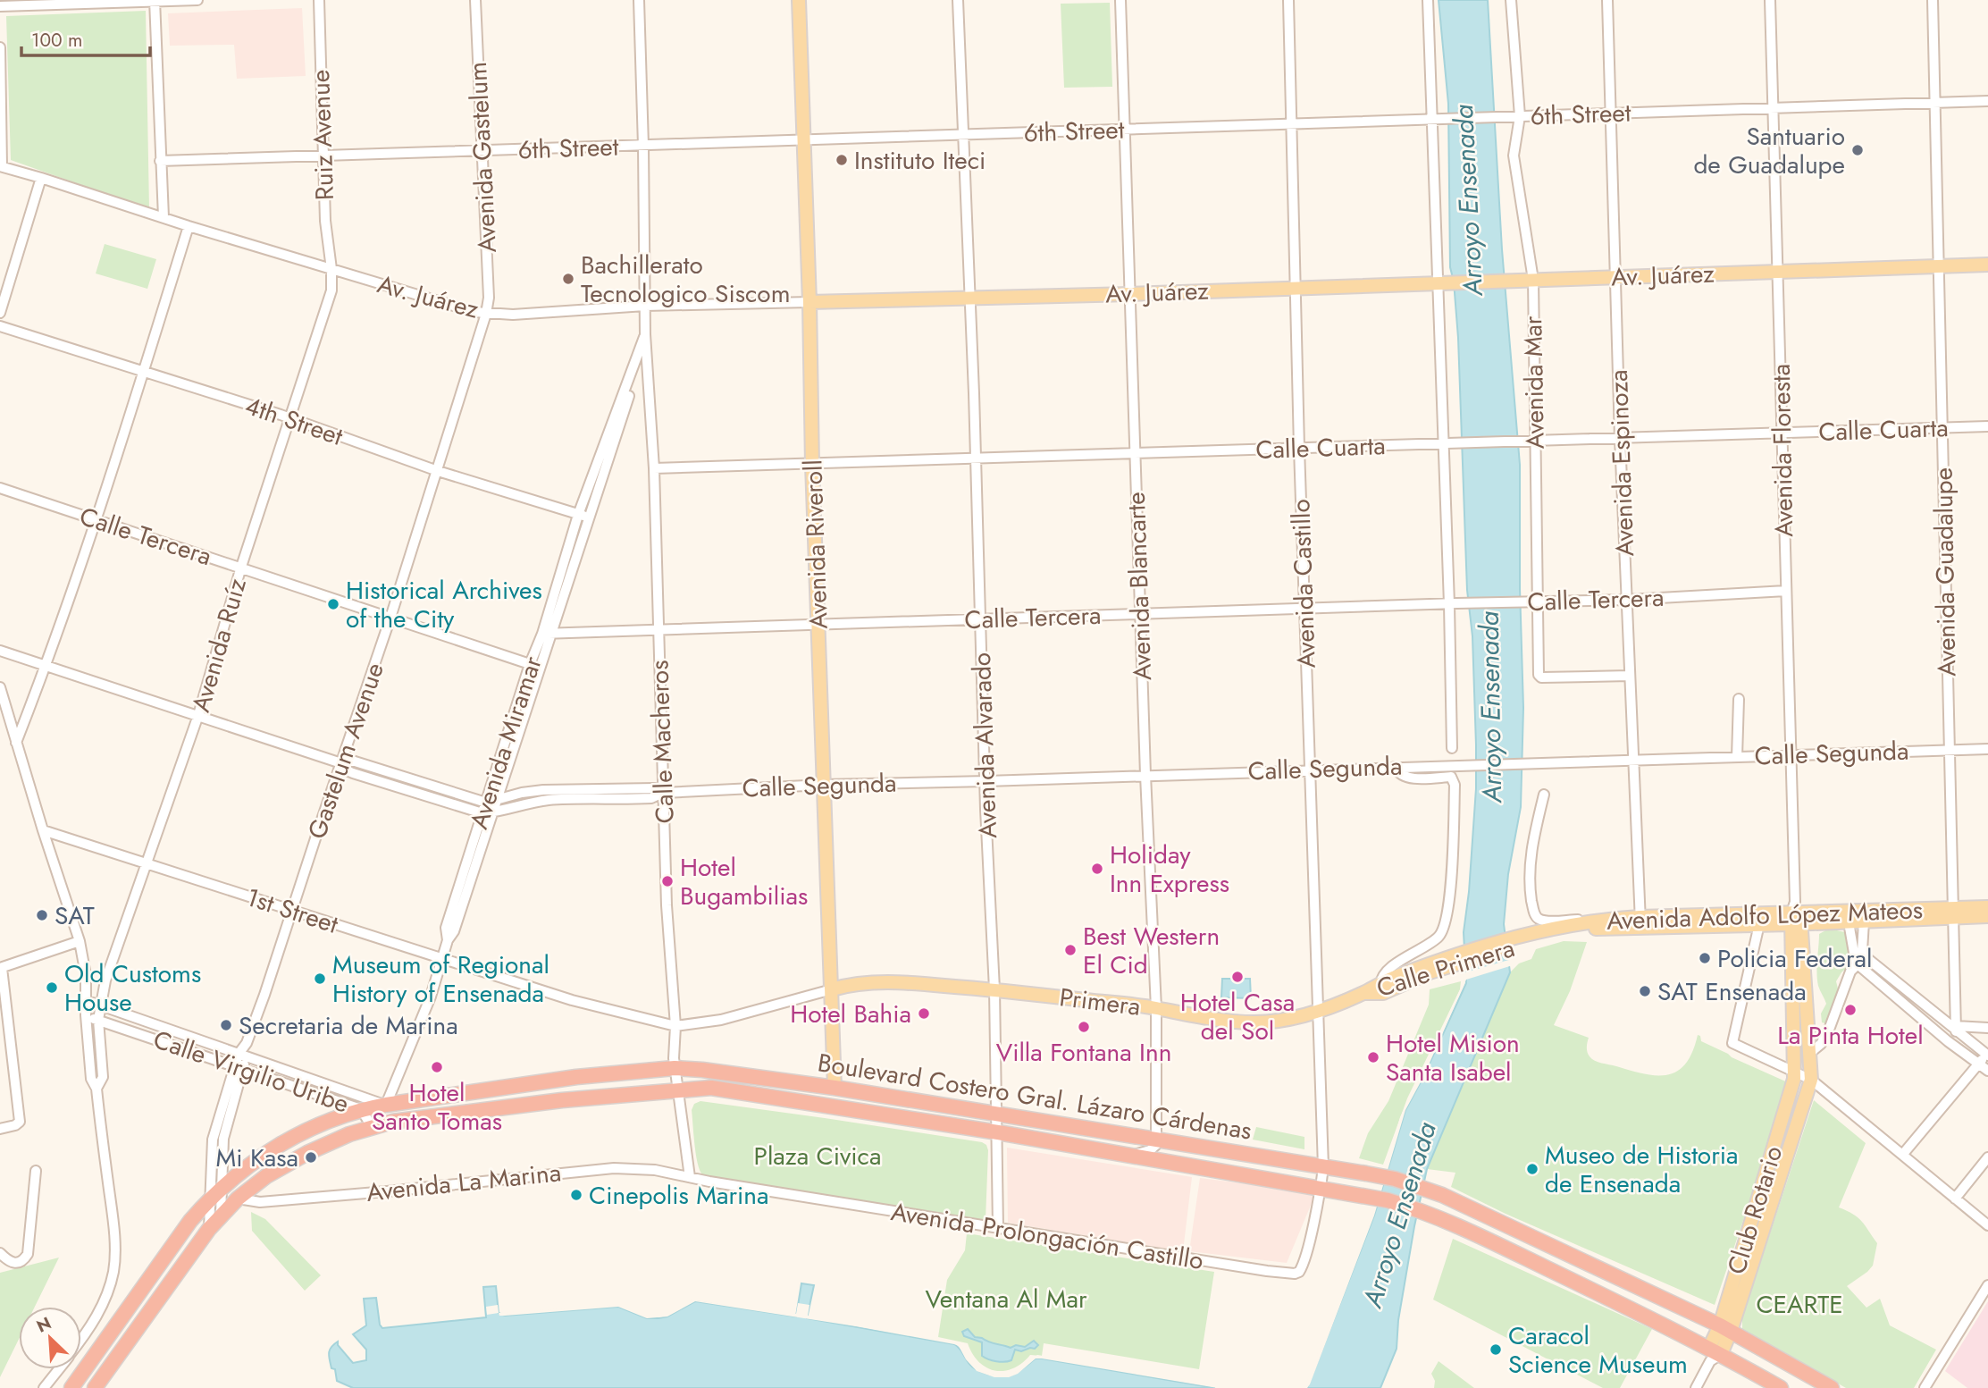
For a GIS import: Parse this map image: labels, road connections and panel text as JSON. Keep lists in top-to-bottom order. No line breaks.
{"streets":{"highway":["Boulevard Costero Gral. Lázaro Cárdenas"],"main road":["Av. Juárez","Avenida Floresta","Avenida Riveroll","Avenida Adolfo López Mateos","Calle Primera","Primera","Club Rotario"],"street":["6th Street","Ruiz Avenue","Avenida Gastelum","Avenida Mar","4th Street","Calle Cuarta","Avenida Espinoza","Calle Tercera","Avenida Guadalupe","Avenida Castillo","Avenida Blancarte","Avenida Ruíz","Calle Macheros","Avenida Miramar","Avenida Alvarado","Gastelum Avenue","Calle Segunda","1st Street","Calle Virgilio Uribe","Avenida La Marina","Avenida Prolongación Castillo"]},"crossings":[["6th Street","Ruiz Avenue"],["6th Street","Avenida Gastelum"],["6th Street","Avenida Mar"],["6th Street","Avenida Floresta"],["6th Street","Avenida Espinoza"],["6th Street","Avenida Riveroll"],["6th Street","Avenida Guadalupe"],["6th Street","Avenida Castillo"],["6th Street","Avenida Blancarte"],["6th Street","Avenida Alvarado"],["Ruiz Avenue","Av. Juárez"],["Ruiz Avenue","Avenida Ruíz"],["Avenida Gastelum","Av. Juárez"],["Avenida Gastelum","Gastelum Avenue"],["Av. Juárez","Avenida Mar"],["Av. Juárez","Avenida Floresta"],["Av. Juárez","Avenida Espinoza"],["Av. Juárez","Avenida Riveroll"],["Av. Juárez","Avenida Guadalupe"],["Av. Juárez","Avenida Castillo"],["Av. Juárez","Avenida Blancarte"],["Av. Juárez","Avenida Ruíz"],["Av. Juárez","Calle Macheros"],["Av. Juárez","Avenida Alvarado"],["Av. Juárez","Gastelum Avenue"],["Avenida Mar","Calle Cuarta"],["Avenida Mar","Avenida Espinoza"],["Avenida Mar","Calle Tercera"],["4th Street","Avenida Ruíz"],["4th Street","Avenida Miramar"],["4th Street","Gastelum Avenue"],["Calle Cuarta","Avenida Floresta"],["Calle Cuarta","Avenida Espinoza"],["Calle Cuarta","Avenida Riveroll"],["Calle Cuarta","Avenida Guadalupe"],["Calle Cuarta","Avenida Castillo"],["Calle Cuarta","Avenida Blancarte"],["Calle Cuarta","Calle Macheros"],["Calle Cuarta","Avenida Alvarado"],["Avenida Floresta","Calle Tercera"],["Avenida Floresta","Calle Segunda"],["Avenida Floresta","Avenida Adolfo López Mateos"],["Avenida Floresta","Club Rotario"],["Avenida Espinoza","Calle Tercera"],["Avenida Espinoza","Calle Segunda"],["Avenida Espinoza","Avenida Adolfo López Mateos"],["Avenida Espinoza","Calle Primera"],["Calle Tercera","Avenida Riveroll"],["Calle Tercera","Avenida Castillo"],["Calle Tercera","Avenida Blancarte"],["Calle Tercera","Avenida Ruíz"],["Calle Tercera","Calle Macheros"],["Calle Tercera","Avenida Miramar"],["Calle Tercera","Avenida Alvarado"],["Calle Tercera","Gastelum Avenue"],["Avenida Riveroll","Calle Segunda"],["Avenida Riveroll","1st Street"],["Avenida Riveroll","Primera"],["Avenida Riveroll","Boulevard Costero Gral. Lázaro Cárdenas"],["Avenida Guadalupe","Calle Segunda"],["Avenida Guadalupe","Avenida Adolfo López Mateos"],["Avenida Castillo","Calle Segunda"],["Avenida Castillo","Primera"],["Avenida Castillo","Boulevard Costero Gral. Lázaro Cárdenas"],["Avenida Castillo","Avenida Prolongación Castillo"],["Avenida Blancarte","Calle Segunda"],["Avenida Blancarte","Primera"],["Avenida Blancarte","Boulevard Costero Gral. Lázaro Cárdenas"],["Avenida Ruíz","Calle Segunda"],["Avenida Ruíz","1st Street"],["Avenida Ruíz","Calle Virgilio Uribe"],["Calle Macheros","Avenida Miramar"],["Calle Macheros","Calle Segunda"],["Calle Macheros","1st Street"],["Calle Macheros","Boulevard Costero Gral. Lázaro Cárdenas"],["Calle Macheros","Avenida La Marina"],["Calle Macheros","Avenida Prolongación Castillo"],["Avenida Miramar","Calle Segunda"],["Avenida Miramar","1st Street"],["Avenida Miramar","Calle Virgilio Uribe"],["Avenida Miramar","Boulevard Costero Gral. Lázaro Cárdenas"],["Avenida Alvarado","Calle Segunda"],["Avenida Alvarado","Primera"],["Avenida Alvarado","Boulevard Costero Gral. Lázaro Cárdenas"],["Avenida Alvarado","Avenida Prolongación Castillo"],["Gastelum Avenue","Calle Segunda"],["Gastelum Avenue","1st Street"],["Gastelum Avenue","Calle Virgilio Uribe"],["1st Street","Primera"],["Avenida Adolfo López Mateos","Calle Primera"],["Calle Primera","Primera"],["Calle Virgilio Uribe","Boulevard Costero Gral. Lázaro Cárdenas"],["Boulevard Costero Gral. Lázaro Cárdenas","Avenida La Marina"],["Boulevard Costero Gral. Lázaro Cárdenas","Club Rotario"],["Boulevard Costero Gral. Lázaro Cárdenas","Avenida Prolongación Castillo"],["Avenida La Marina","Avenida Prolongación Castillo"]],"water":["Arroyo Ensenada"],"parks":["Plaza Civica","Ventana Al Mar","CEARTE"],"places":["Santuario de Guadalupe","Instituto Iteci","Bachillerato Tecnologico Siscom","Historical Archives of the City","Holiday Inn Express","Hotel Bugambilias","SAT","Best Western El Cid","Policia Federal","Hotel Casa del Sol","Museum of Regional History of Ensenada","Old Customs House","SAT Ensenada","La Pinta Hotel","Hotel Bahia","Secretaria de Marina","Villa Fontana Inn","Hotel Mision Santa Isabel","Hotel Santo Tomas","Mi Kasa","Museo de Historia de Ensenada","Cinepolis Marina","Caracol Science Museum"],"scale_bar":"100 m","north":"top left"}
